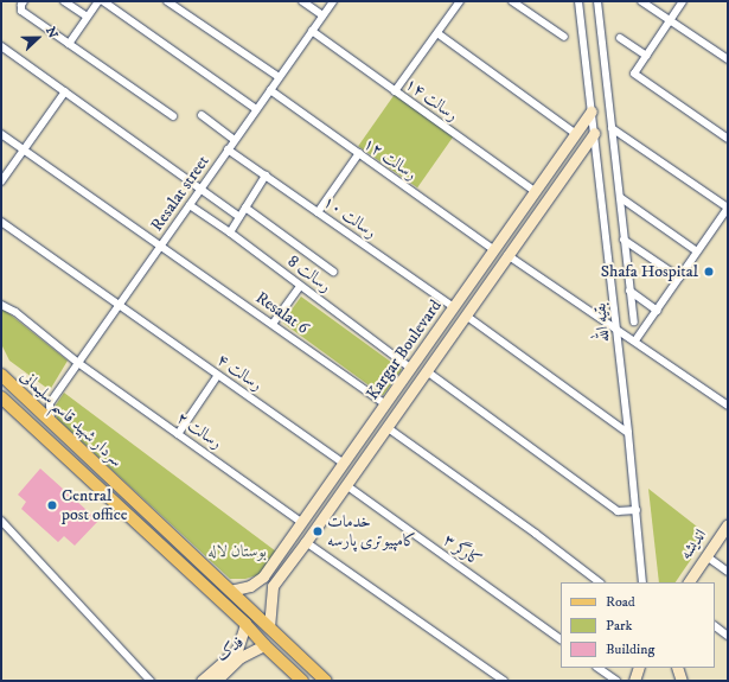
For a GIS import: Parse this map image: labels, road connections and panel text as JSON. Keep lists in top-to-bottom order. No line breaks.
{"streets":{"main road":["سردار شهید قاسم سلیمانی"],"street":["رسالت ۱۴","رسالت ۱۲","Resalat street","رسالت ۱۰","رسالت 8","Resalat 6","بقیه الله","Kargar Boulevard","رسالت ۴","رسالت ۲","اندیشه","کارگر ۳","فدک"]},"crossings":[["رسالت ۱۴","Resalat street"],["رسالت ۱۴","Kargar Boulevard"],["رسالت ۱۲","Resalat street"],["رسالت ۱۲","Kargar Boulevard"],["Resalat street","رسالت ۱۰"],["Resalat street","رسالت 8"],["Resalat street","Resalat 6"],["Resalat street","رسالت ۴"],["Resalat street","رسالت ۲"],["رسالت ۱۰","Kargar Boulevard"],["رسالت 8","Kargar Boulevard"],["Resalat 6","Kargar Boulevard"],["بقیه الله","Kargar Boulevard"],["Kargar Boulevard","رسالت ۴"],["Kargar Boulevard","سردار شهید قاسم سلیمانی"],["Kargar Boulevard","رسالت ۲"],["Kargar Boulevard","کارگر ۳"]],"parks":["بوستان لاله"],"places":["Shafa Hospital","Central post office","خدمات کامپیوتری پارسه"],"legend":["Road","Park","Building"],"north":"right"}
